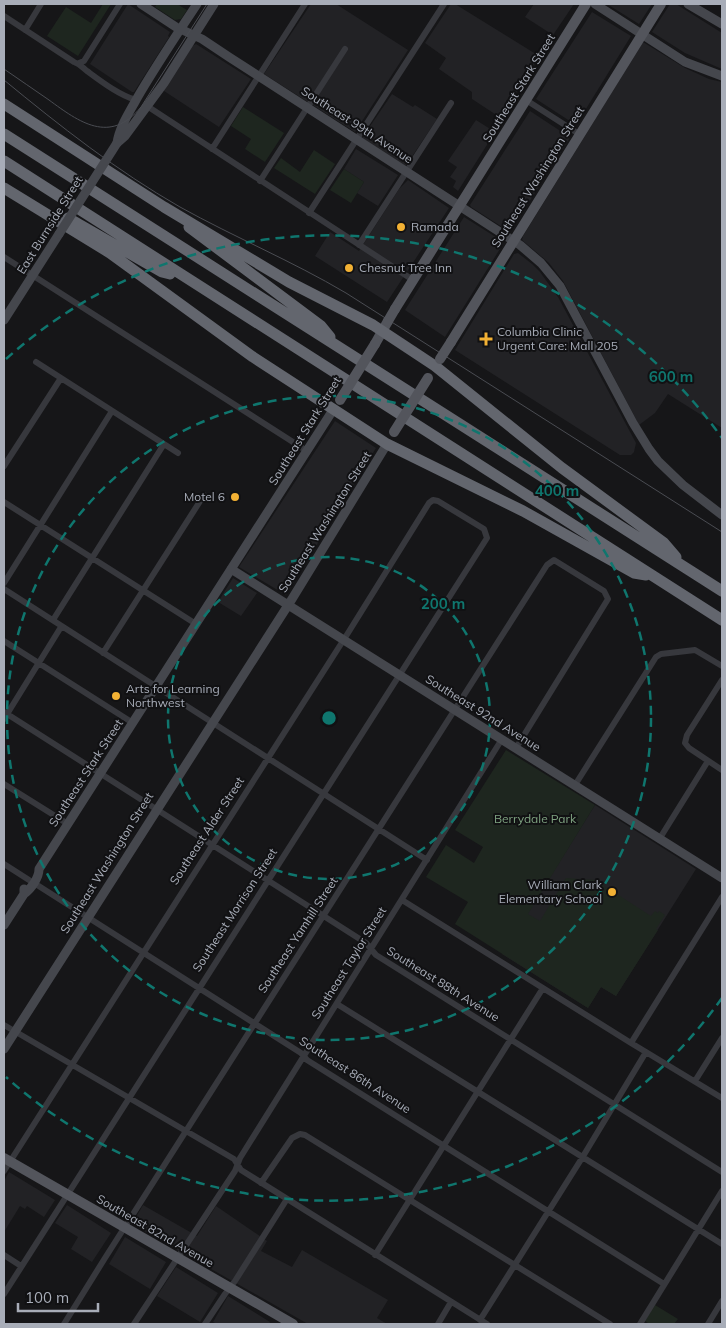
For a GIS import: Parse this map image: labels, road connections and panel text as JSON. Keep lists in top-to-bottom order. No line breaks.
{"streets":{"main road":["Southeast Stark Street","Southeast Washington Street","Southeast 82nd Avenue"],"street":["Southeast 99th Avenue","East Burnside Street","Southeast 92nd Avenue","Southeast Alder Street","Southeast Morrison Street","Southeast Yamhill Street","Southeast Taylor Street","Southeast 88th Avenue","Southeast 86th Avenue"]},"crossings":[["Southeast Stark Street","Southeast 99th Avenue"],["Southeast Stark Street","Southeast 92nd Avenue"],["Southeast Stark Street","Southeast 88th Avenue"],["Southeast Stark Street","Southeast 86th Avenue"],["Southeast 99th Avenue","Southeast Washington Street"],["Southeast 99th Avenue","East Burnside Street"],["Southeast Washington Street","Southeast 92nd Avenue"],["Southeast Washington Street","Southeast 88th Avenue"],["Southeast Washington Street","Southeast 86th Avenue"],["Southeast 92nd Avenue","Southeast Alder Street"],["Southeast 92nd Avenue","Southeast Morrison Street"],["Southeast 92nd Avenue","Southeast Yamhill Street"],["Southeast 92nd Avenue","Southeast Taylor Street"],["Southeast Alder Street","Southeast Morrison Street"],["Southeast Alder Street","Southeast 88th Avenue"],["Southeast Alder Street","Southeast 86th Avenue"],["Southeast Alder Street","Southeast 82nd Avenue"],["Southeast Morrison Street","Southeast 88th Avenue"],["Southeast Morrison Street","Southeast 86th Avenue"],["Southeast Morrison Street","Southeast 82nd Avenue"],["Southeast Yamhill Street","Southeast 88th Avenue"],["Southeast Yamhill Street","Southeast 86th Avenue"],["Southeast Yamhill Street","Southeast 82nd Avenue"],["Southeast Taylor Street","Southeast 88th Avenue"],["Southeast Taylor Street","Southeast 86th Avenue"],["Southeast Taylor Street","Southeast 82nd Avenue"]],"parks":["Berrydale Park"],"places":{"other":["Ramada","Chesnut Tree Inn","Motel 6","Arts for Learning Northwest","William Clark Elementary School"],"health":["Columbia Clinic Urgent Care: Mall 205"]},"scale_bar":"100 m","rings":["600 m","400 m","200 m"]}
